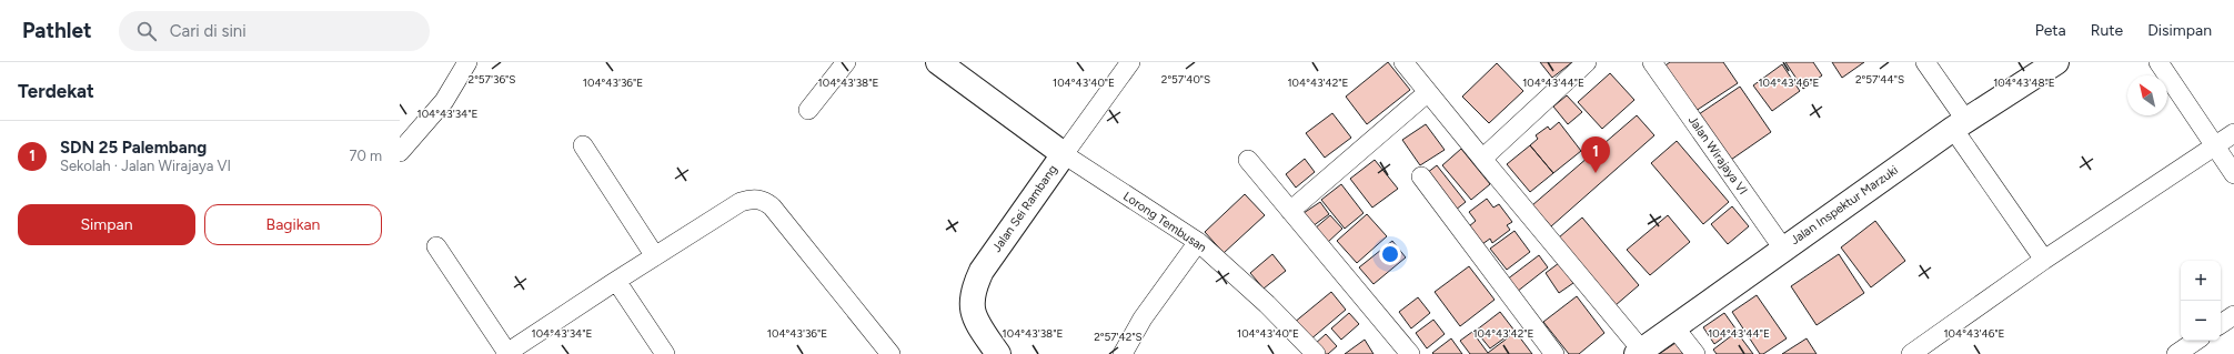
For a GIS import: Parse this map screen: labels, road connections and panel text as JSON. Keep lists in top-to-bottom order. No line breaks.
{"streets":{"street":["Jalan Wirajaya VI","Jalan Inspektur Marzuki","Jalan Sei Rambang","Lorong Tembusan"]},"crossings":[["Jalan Wirajaya VI","Jalan Inspektur Marzuki"],["Jalan Sei Rambang","Lorong Tembusan"]],"north":"top left","page":{"header":"Pathlet","search":"Cari di sini","nav":["Peta","Rute","Disimpan"],"heading":"Terdekat","list":[{"mark":"1","name":"SDN 25 Palembang","note":"Sekolah · Jalan Wirajaya VI","value":"70 m"}],"pins":"1","buttons":["Simpan","Bagikan"],"map_buttons":["+","−"]},"coordinates":["2°57'36\"S","2°57'40\"S","2°57'44\"S","104°43'36\"E","104°43'38\"E","104°43'40\"E","104°43'42\"E","104°43'44\"E","104°43'46\"E","104°43'48\"E","104°43'34\"E","2°57'42\"S"]}
